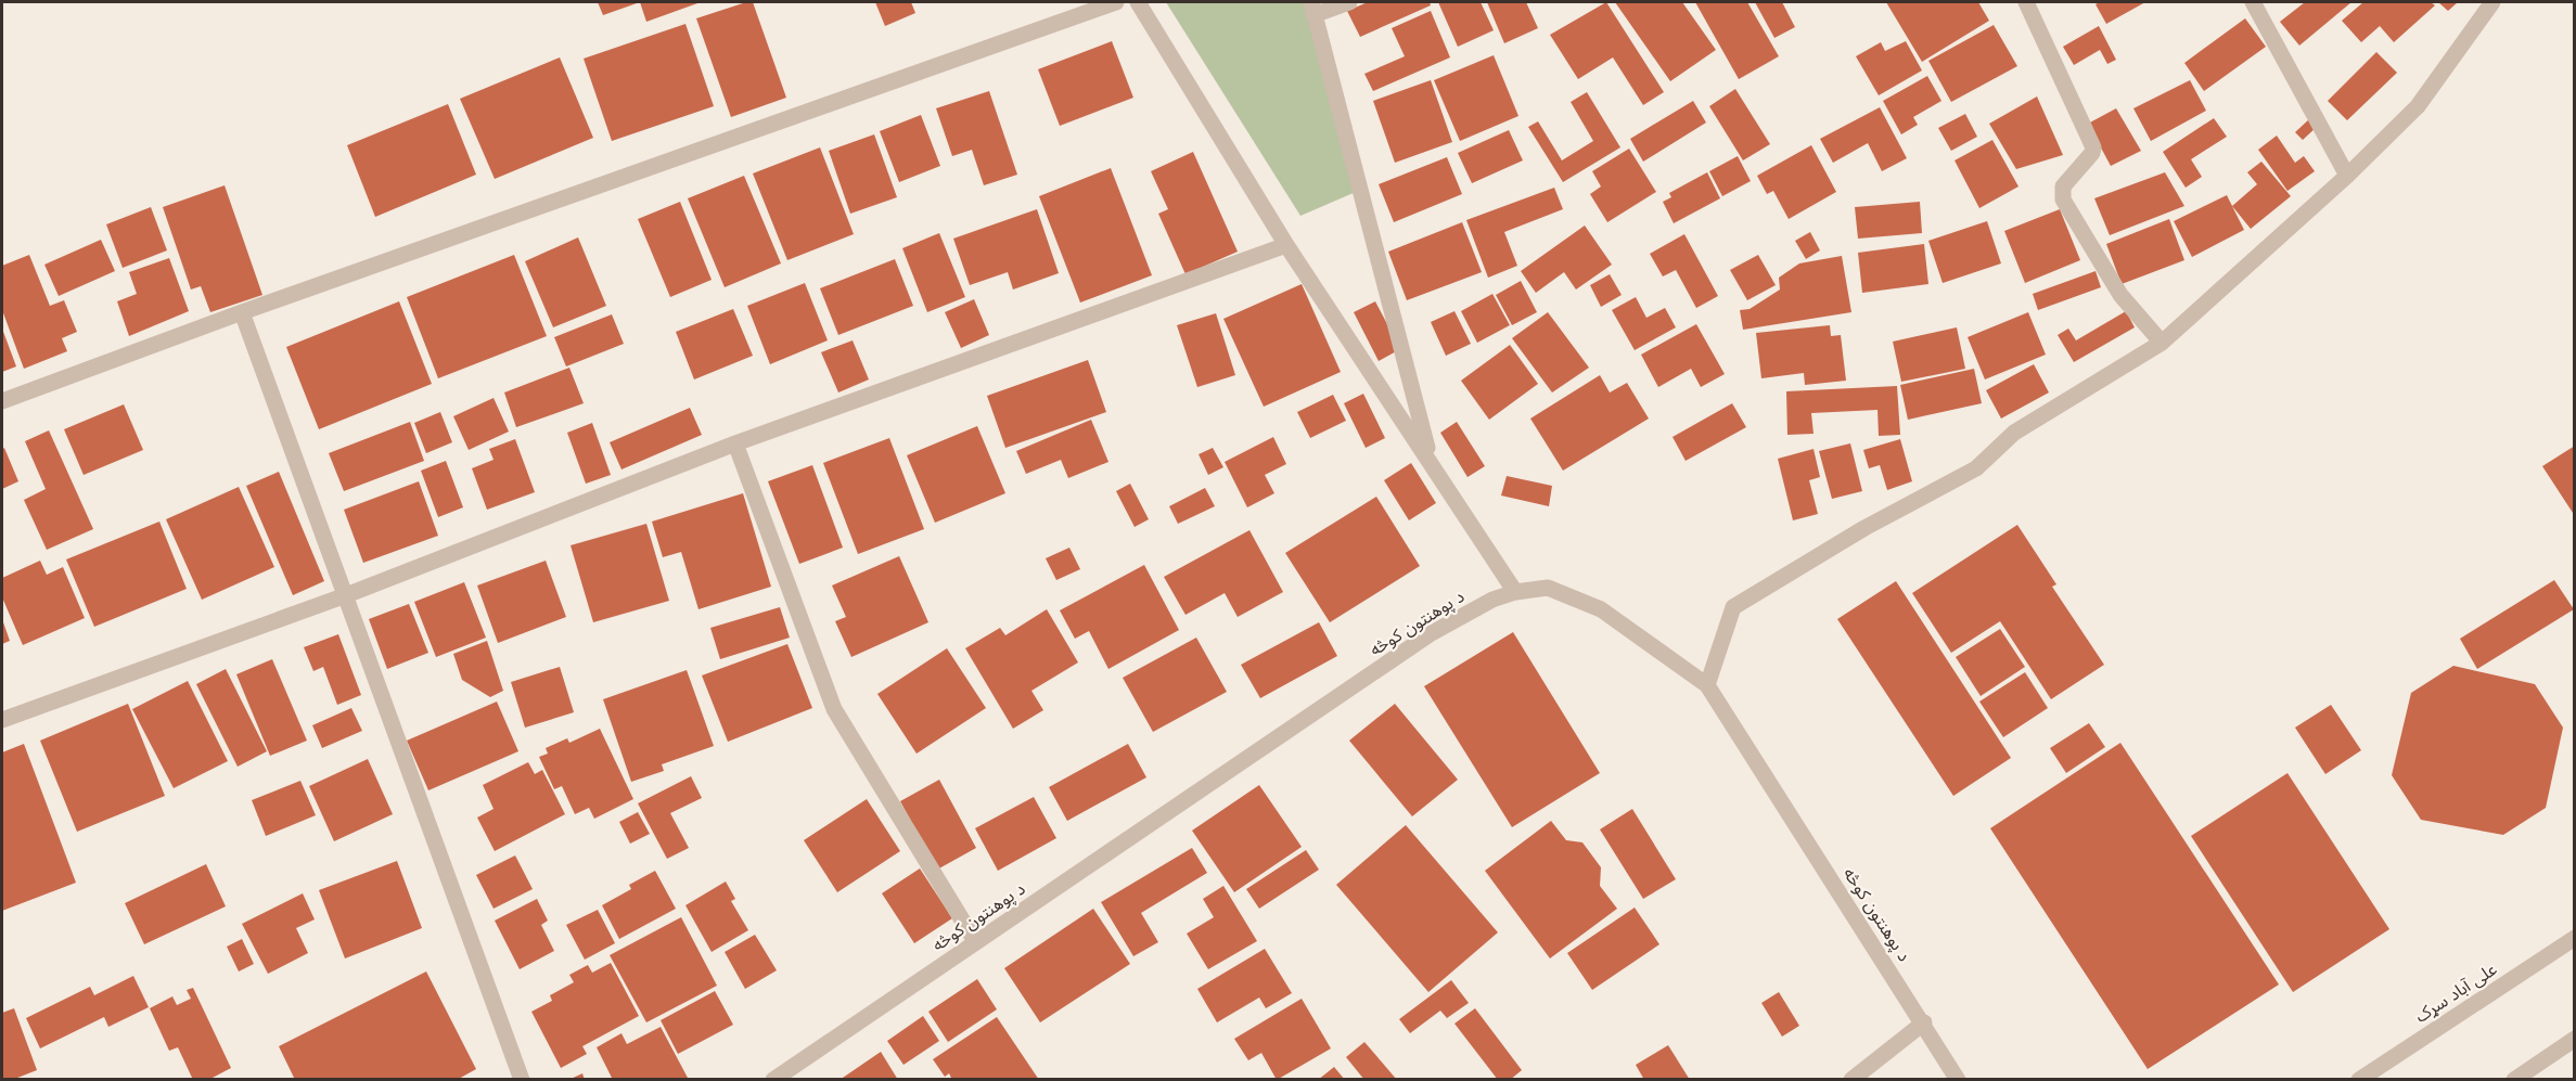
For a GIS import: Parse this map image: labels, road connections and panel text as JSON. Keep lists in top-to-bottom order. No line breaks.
{"streets":{"street":["د پوهنتون کوڅه","علی آباد سړک"]}}
